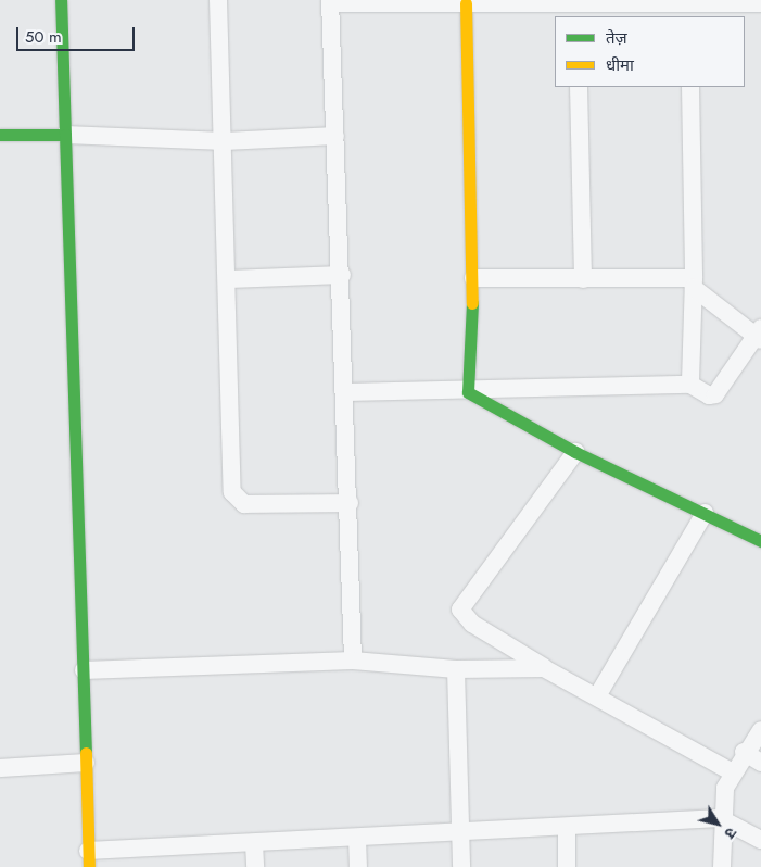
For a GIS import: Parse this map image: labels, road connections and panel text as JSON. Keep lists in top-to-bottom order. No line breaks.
{"legend":["तेज़","धीमा"],"scale_bar":"50 m","north":"bottom right"}
